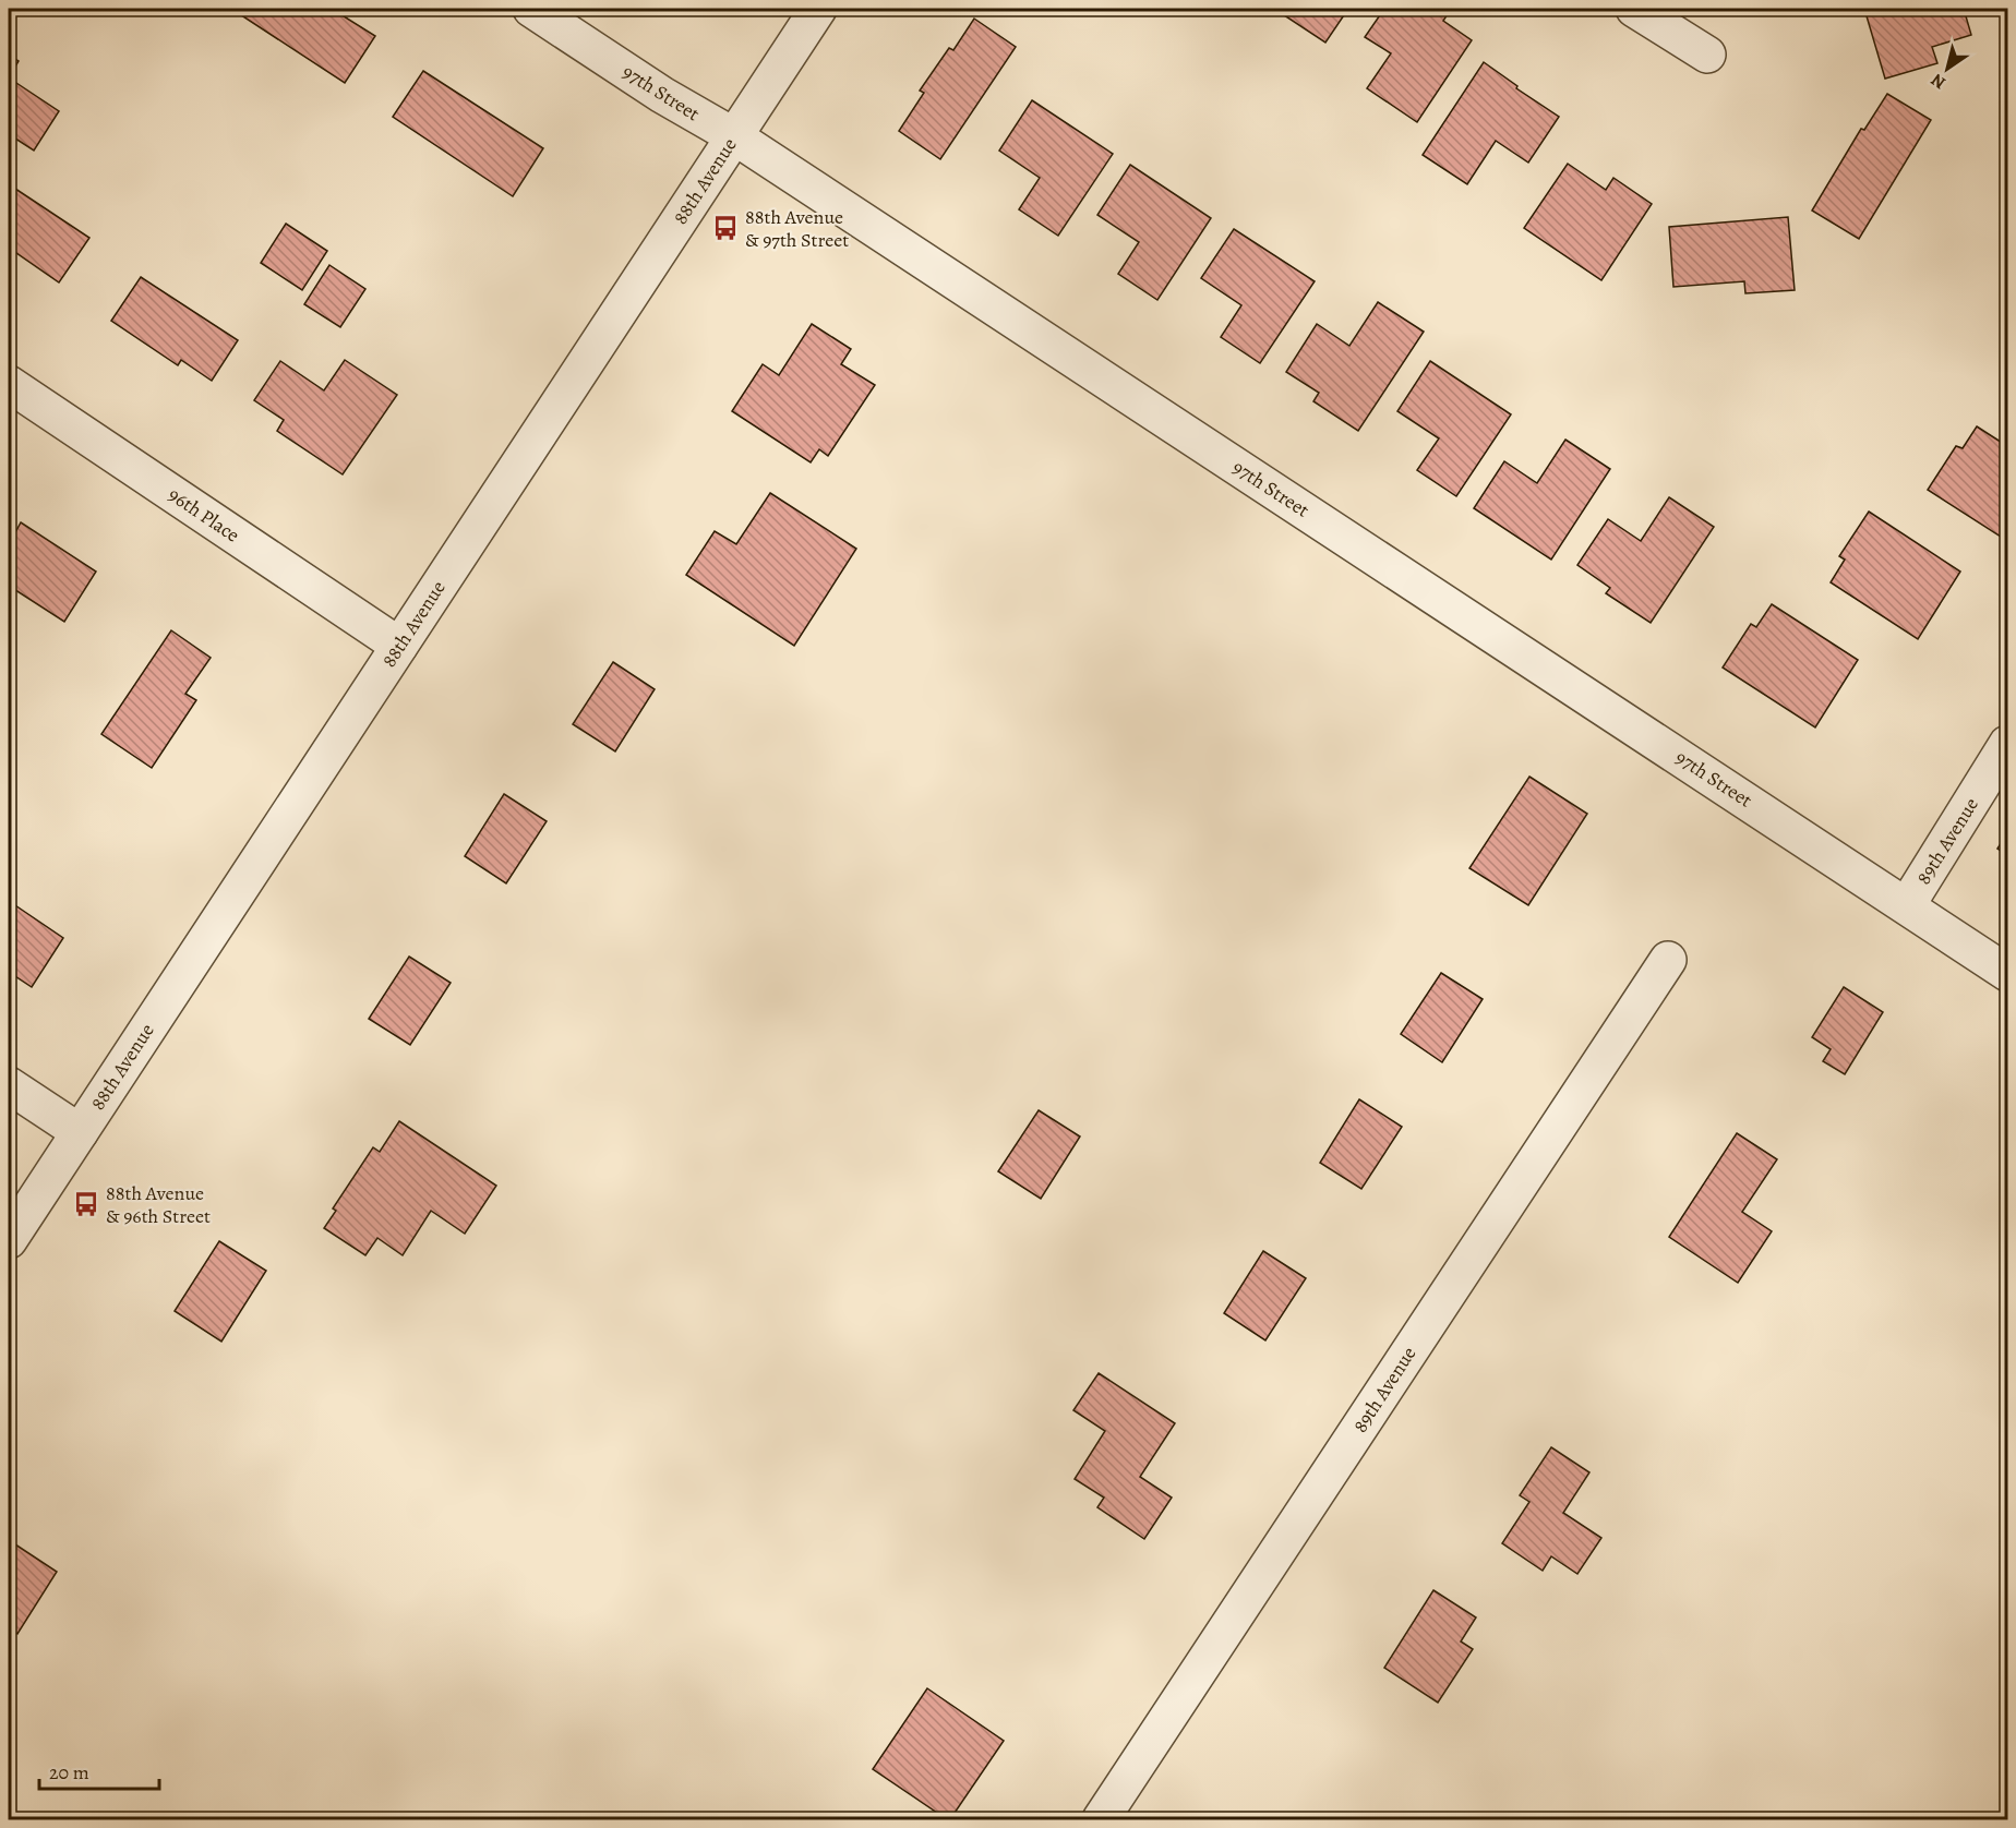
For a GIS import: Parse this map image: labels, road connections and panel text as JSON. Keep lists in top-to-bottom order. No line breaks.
{"streets":{"street":["97th Street","88th Avenue","96th Place","89th Avenue"]},"crossings":[["97th Street","88th Avenue"],["97th Street","89th Avenue"],["88th Avenue","96th Place"]],"places":{"bus stop":["88th Avenue & 97th Street","88th Avenue & 96th Street"]},"scale_bar":"20 m","north":"bottom left"}
